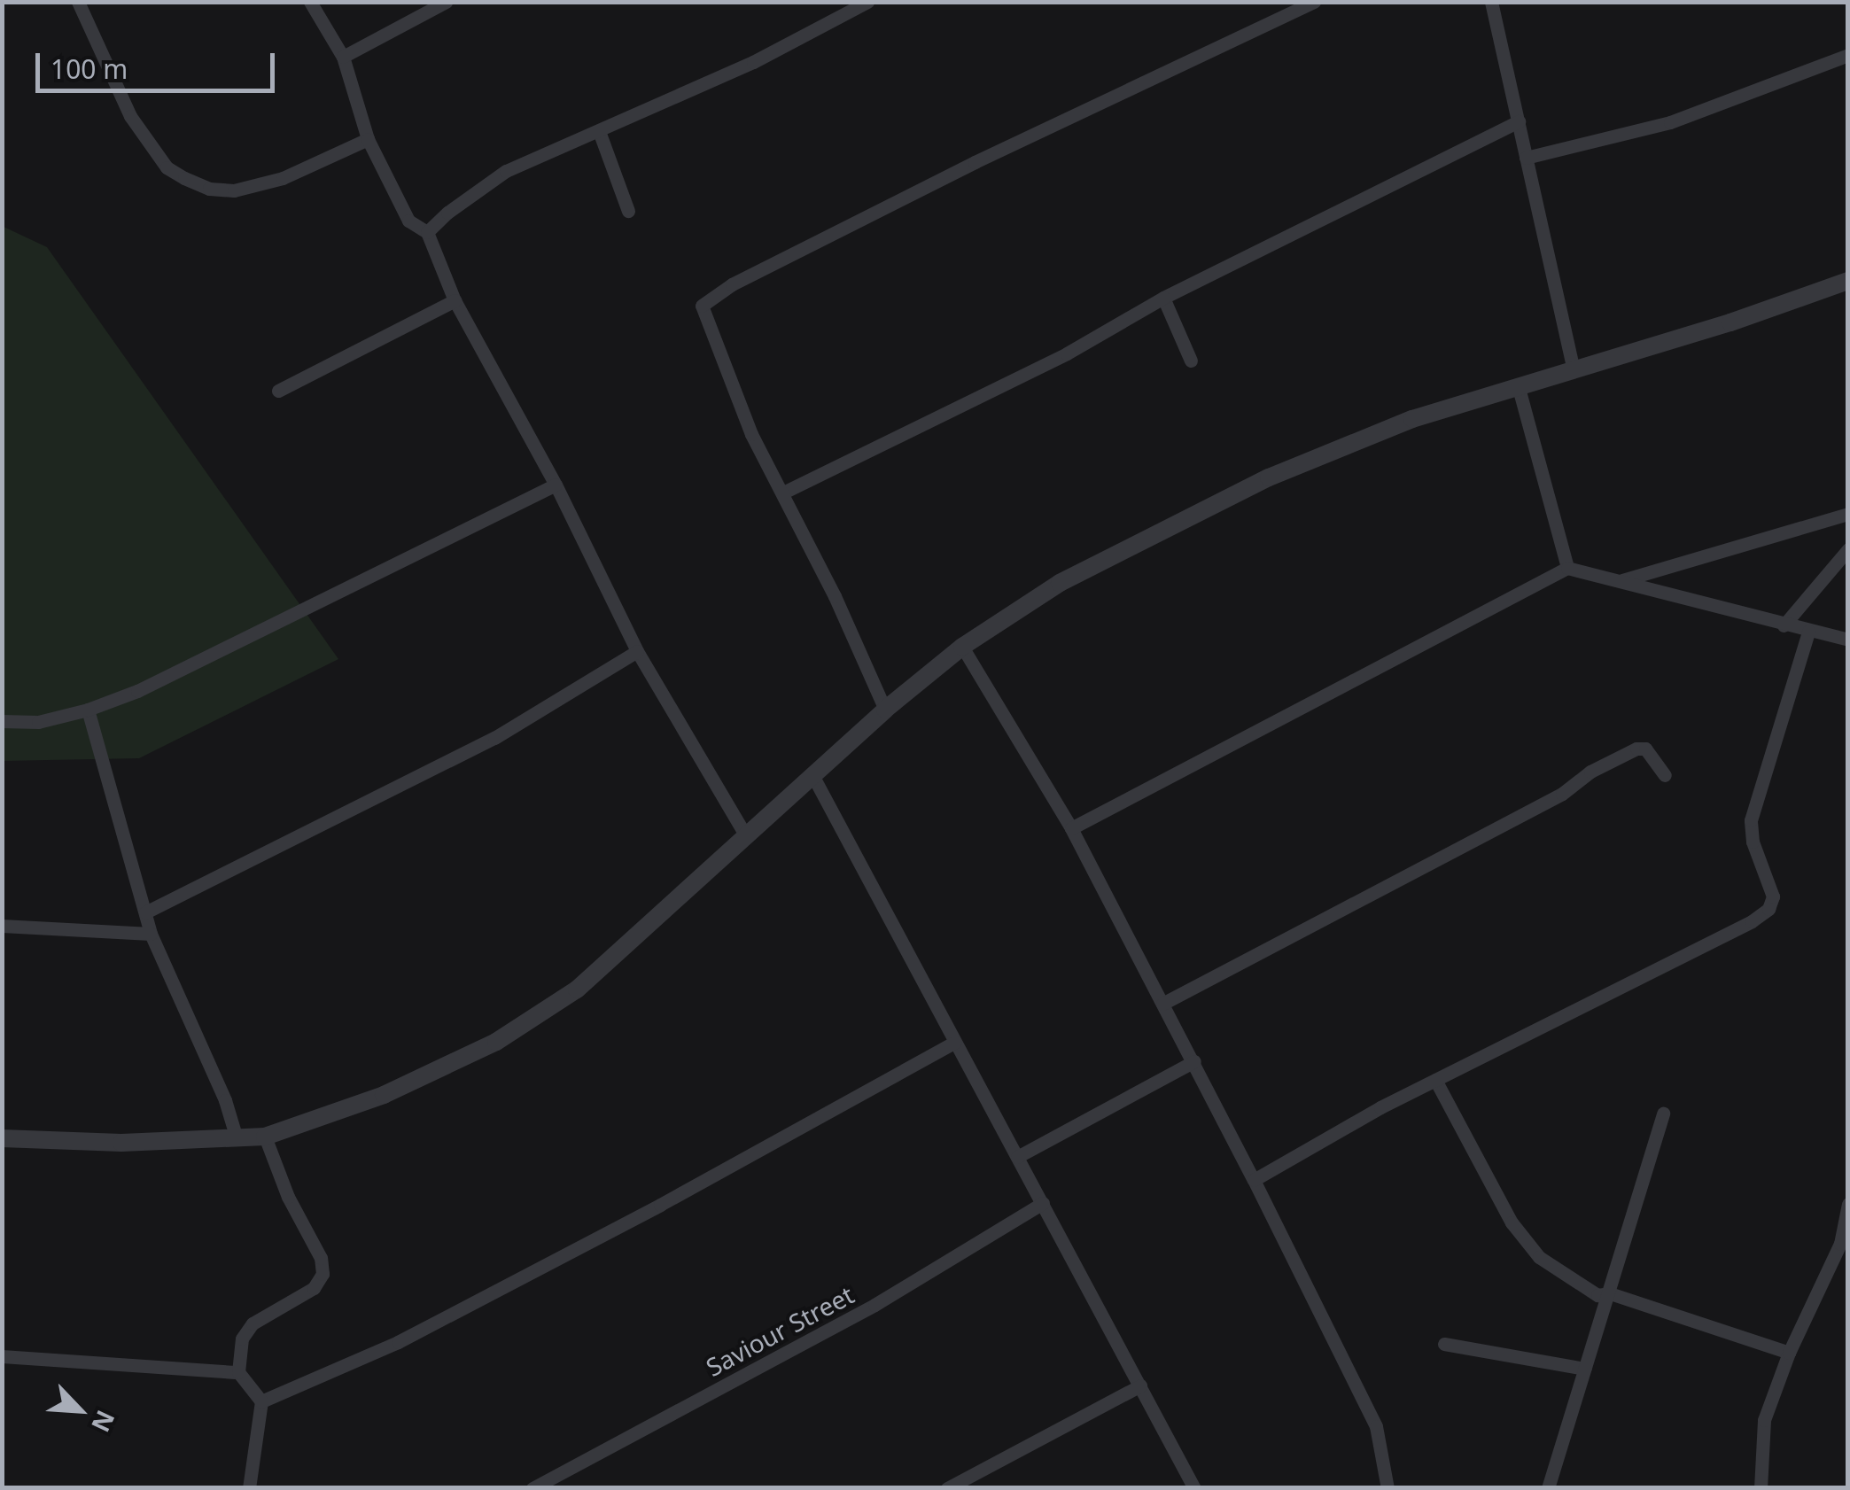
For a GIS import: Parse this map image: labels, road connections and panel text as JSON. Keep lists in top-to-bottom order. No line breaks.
{"streets":{"street":["Saviour Street"]},"scale_bar":"100 m","north":"bottom right"}
